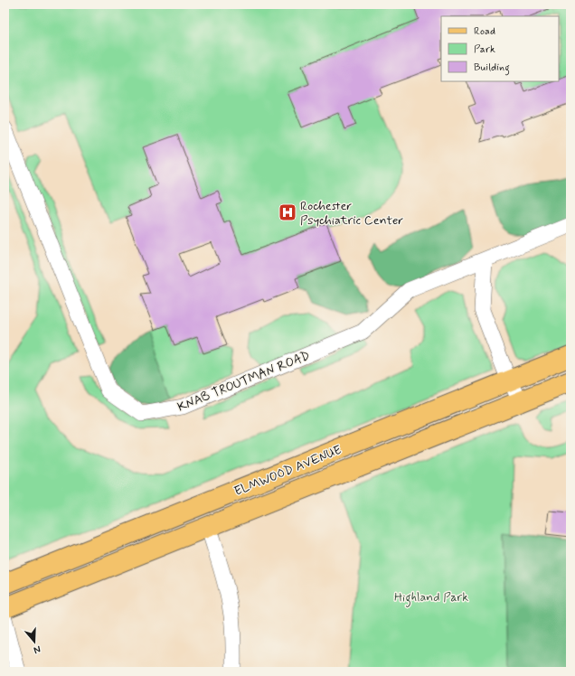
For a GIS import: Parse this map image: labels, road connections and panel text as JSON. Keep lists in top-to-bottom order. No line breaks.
{"streets":{"main road":["ELMWOOD AVENUE"],"street":["KNAB TROUTMAN ROAD"]},"parks":["Highland Park"],"places":{"hospital":["Rochester Psychiatric Center"]},"legend":["Road","Park","Building"],"north":"bottom"}
